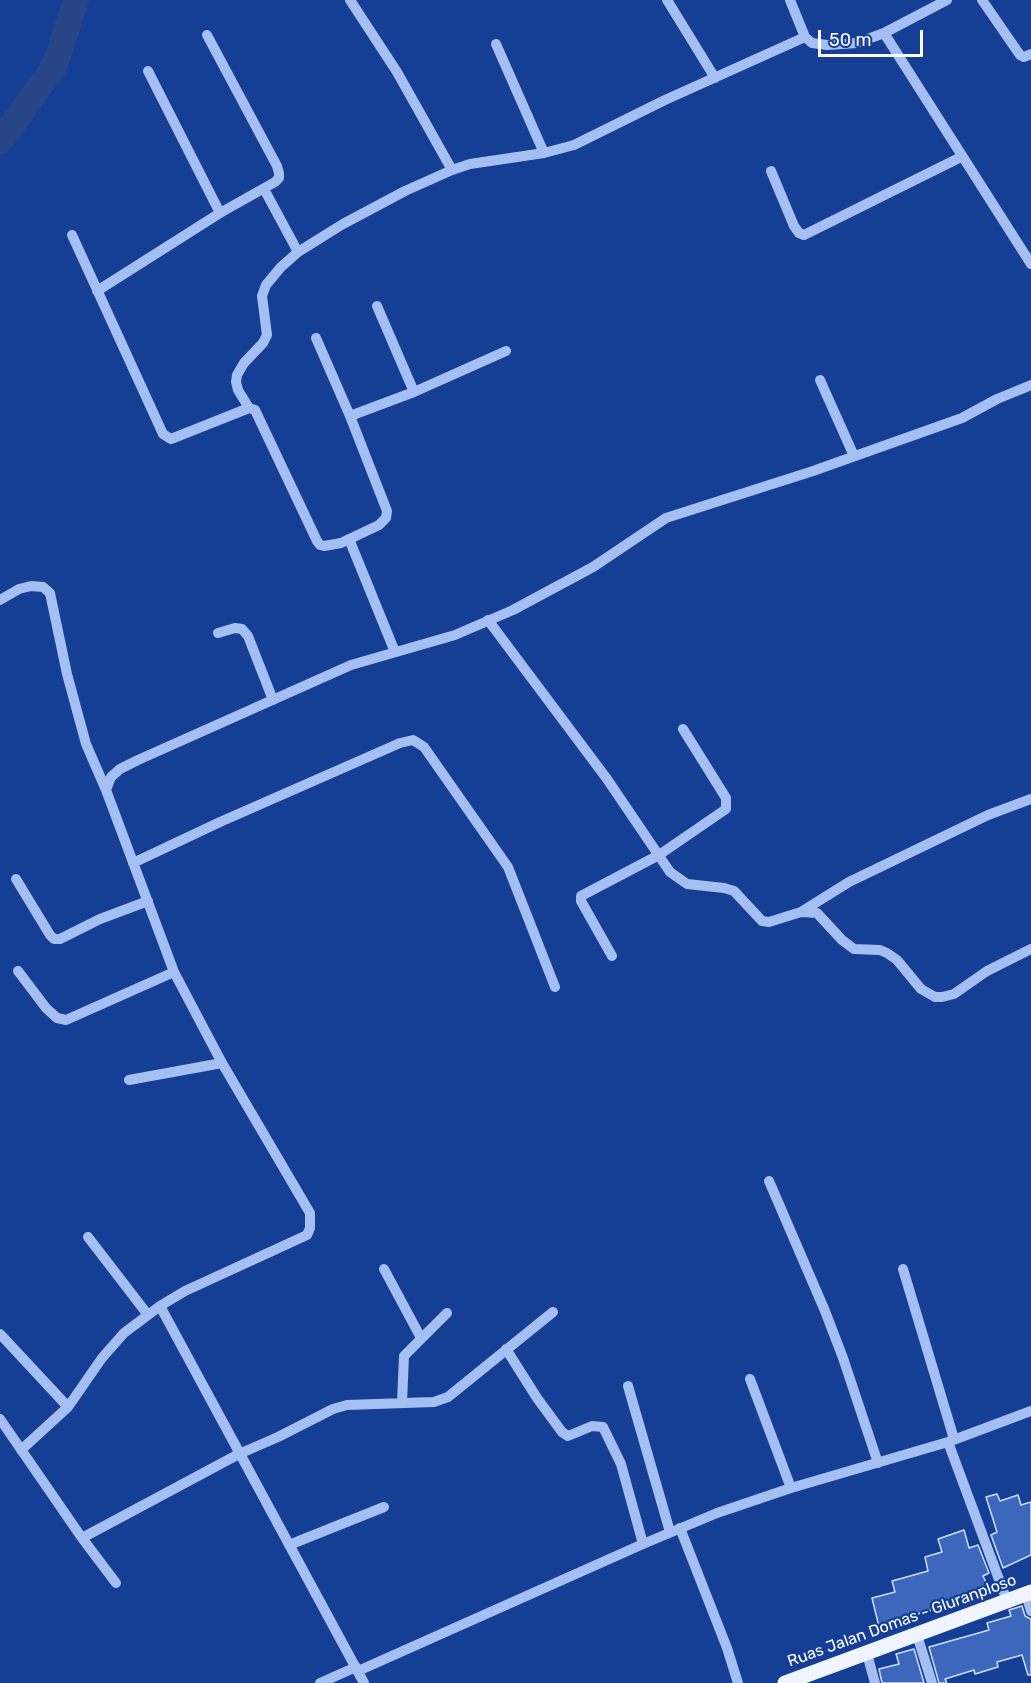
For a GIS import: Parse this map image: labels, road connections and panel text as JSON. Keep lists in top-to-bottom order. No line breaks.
{"streets":{"main road":["Ruas Jalan Domas - Gluranploso"]},"scale_bar":"50 m"}
